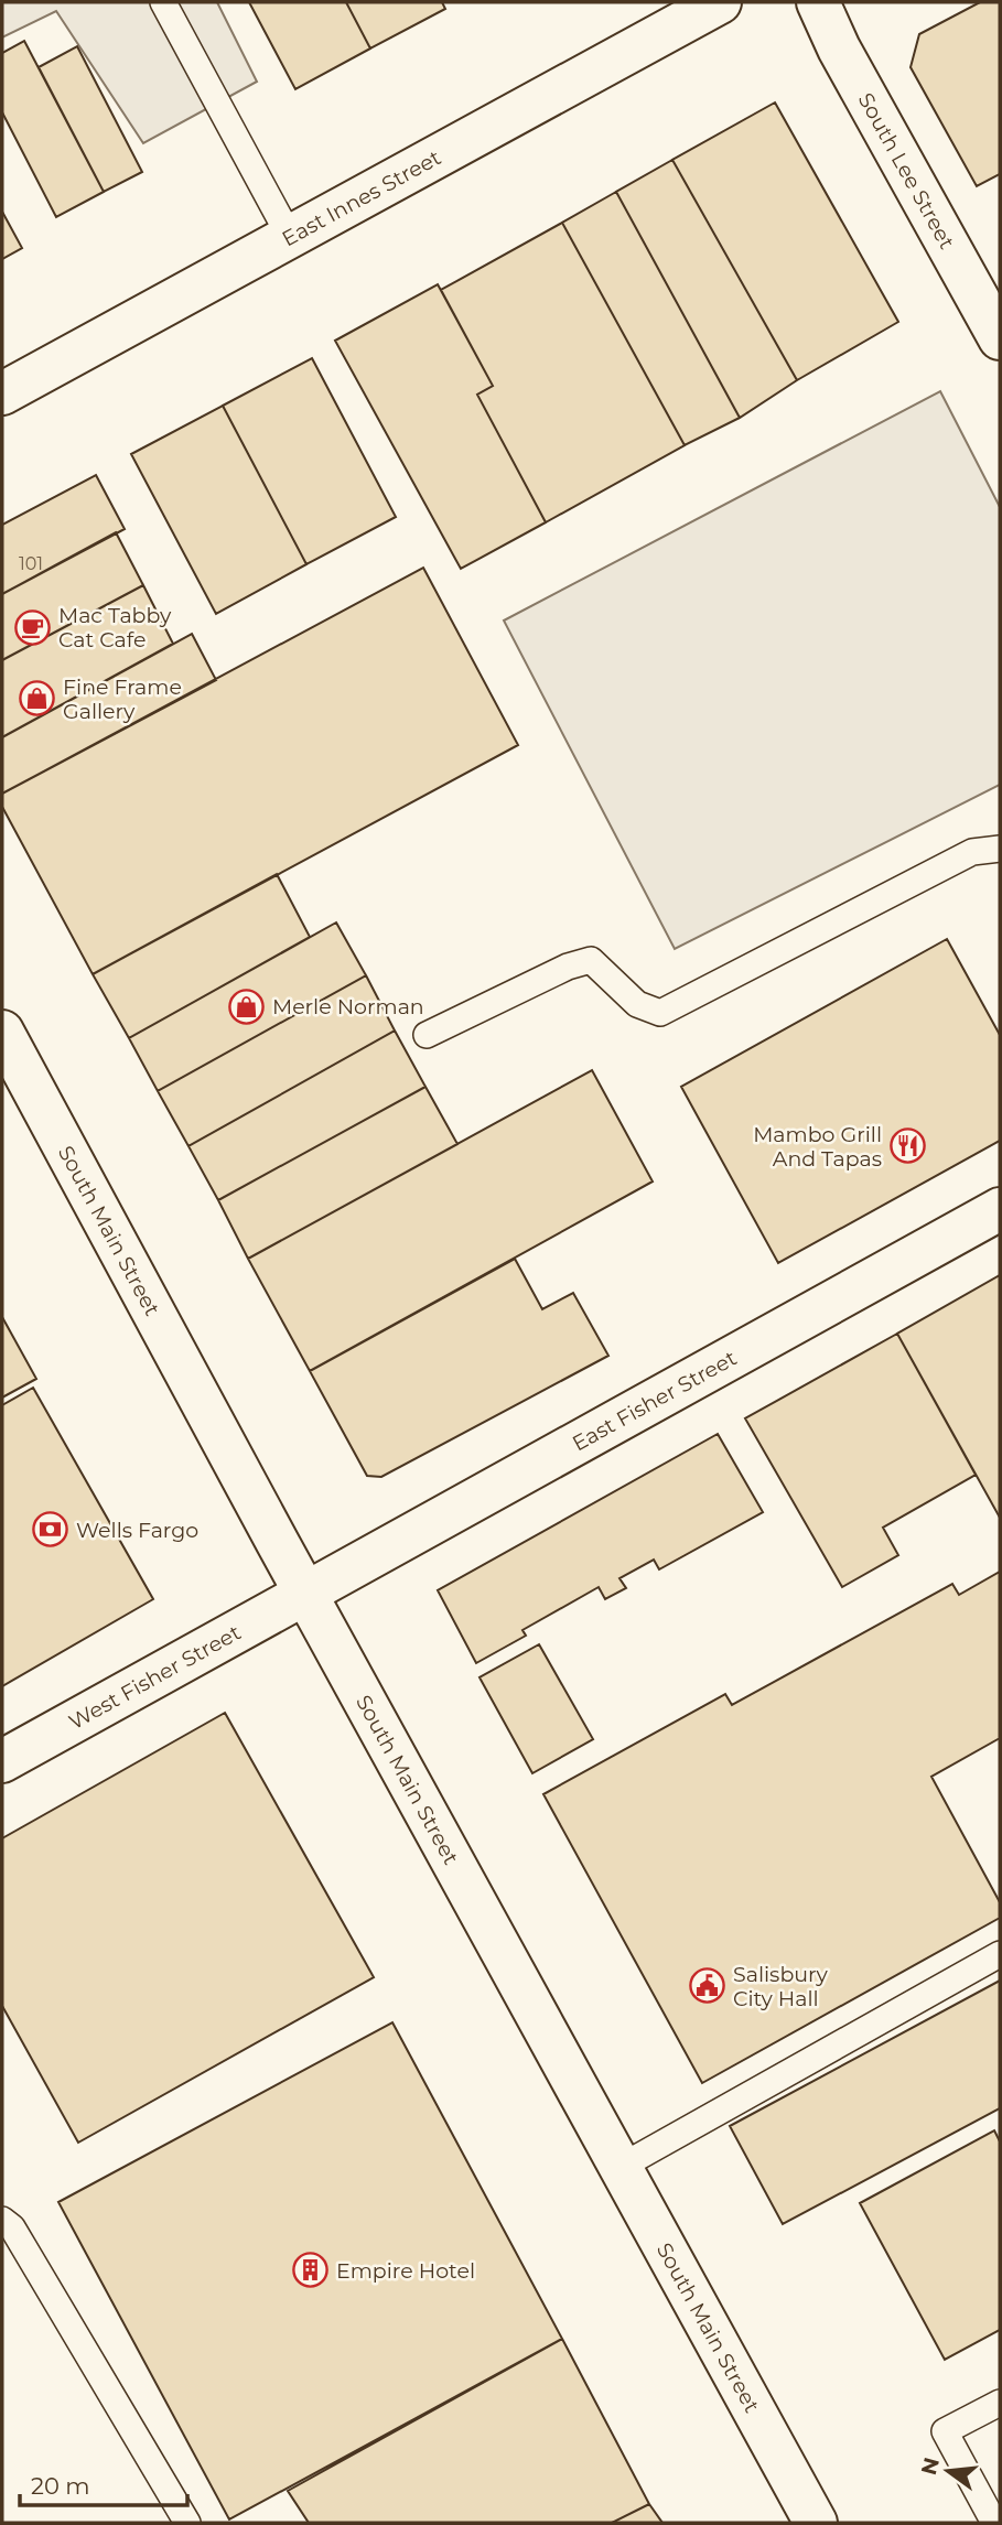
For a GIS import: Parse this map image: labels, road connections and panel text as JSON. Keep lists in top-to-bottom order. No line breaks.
{"streets":{"main road":["South Lee Street","East Innes Street","South Main Street","East Fisher Street","West Fisher Street"]},"crossings":[["South Main Street","East Fisher Street"],["South Main Street","West Fisher Street"],["East Fisher Street","West Fisher Street"]],"places":{"cafe":["Mac Tabby Cat Cafe"],"shop":["Fine Frame Gallery","Merle Norman"],"restaurant":["Mambo Grill And Tapas"],"bank":["Wells Fargo"],"public building":["Salisbury City Hall"],"building":["Empire Hotel"]},"house_numbers":["101"],"scale_bar":"20 m","north":"left"}
